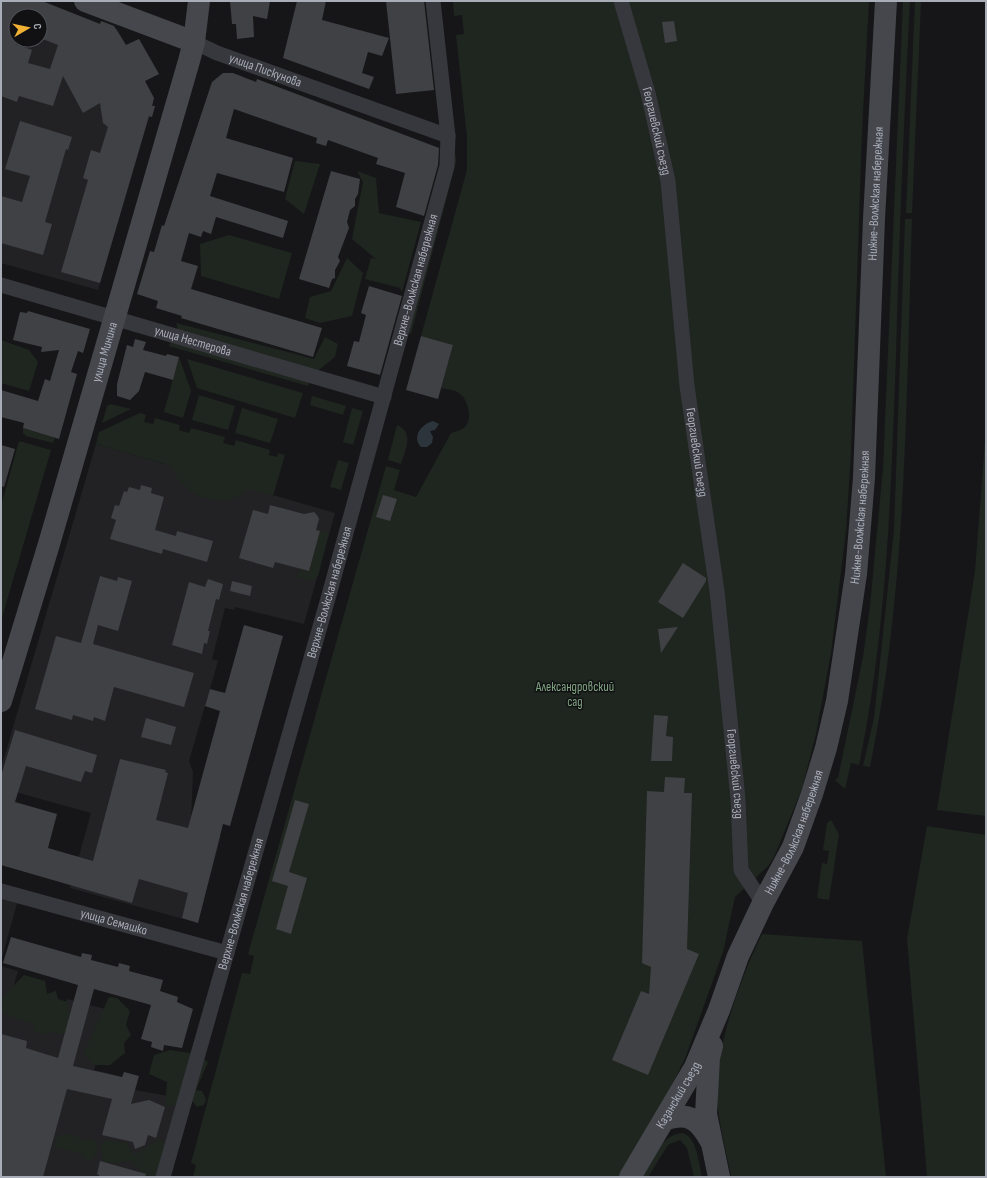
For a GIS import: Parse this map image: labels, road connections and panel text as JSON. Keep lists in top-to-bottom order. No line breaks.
{"streets":{"main road":["улица Пискунова","Нижне-Волжская набережная","улица Минина","Казанский съезд"],"street":["Георгиевский съезд","Верхне-Волжская набережная","улица Нестерова","улица Семашко"]},"crossings":[["улица Пискунова","Верхне-Волжская набережная"],["улица Пискунова","улица Минина"],["Георгиевский съезд","Нижне-Волжская набережная"],["Нижне-Волжская набережная","Казанский съезд"],["Верхне-Волжская набережная","улица Нестерова"],["Верхне-Волжская набережная","улица Семашко"],["улица Нестерова","улица Минина"]],"parks":["Александровский сад"],"north":"right"}
